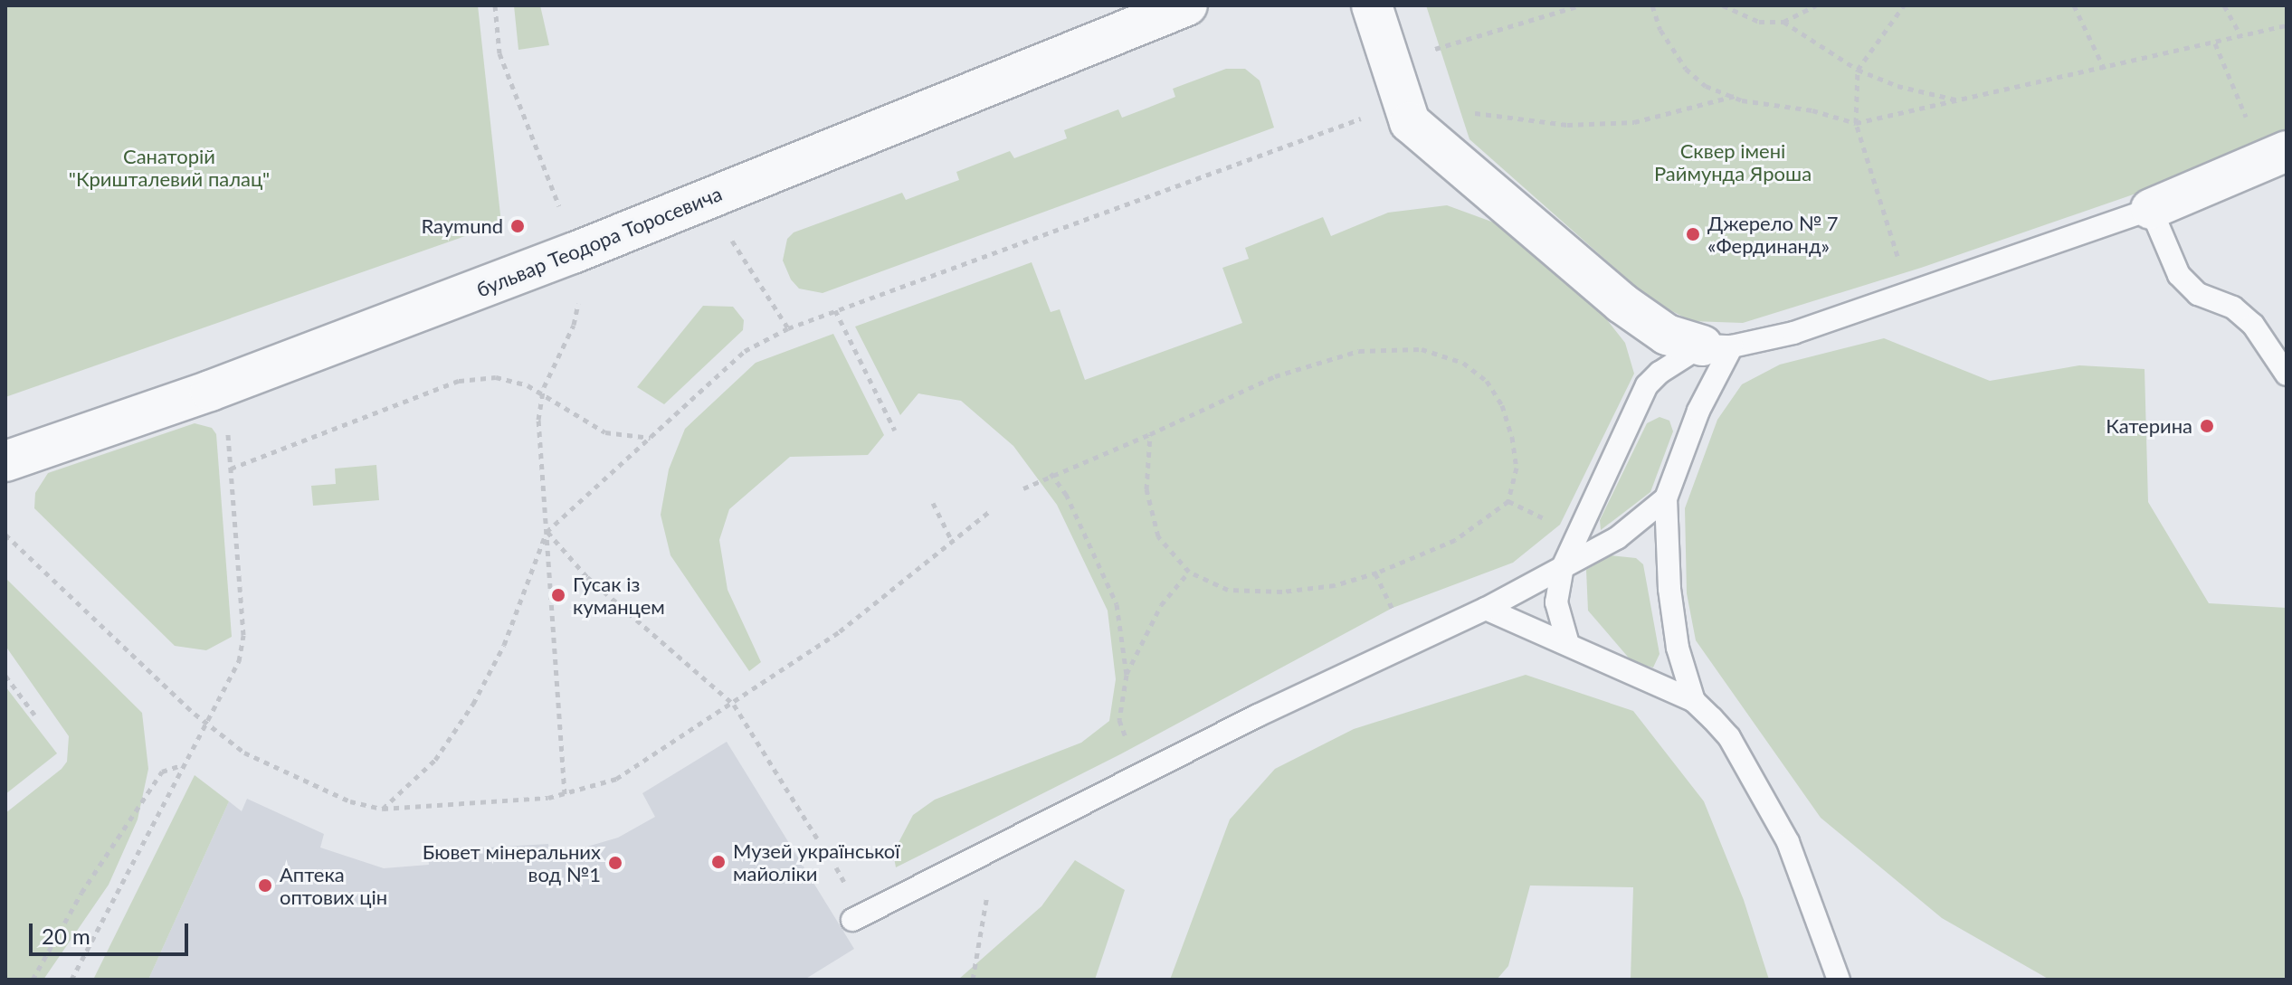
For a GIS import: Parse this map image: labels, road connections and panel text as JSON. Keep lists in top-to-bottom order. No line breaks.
{"streets":{"street":["бульвар Теодора Торосевича"]},"parks":["Сквер імені Раймунда Яроша","Санаторій \"Кришталевий палац\""],"places":["Raymund","Джерело № 7 «Фердинанд»","Катерина","Гусак із куманцем","Музей української майоліки","Бювет мінеральних вод №1","Аптека оптових цін"],"scale_bar":"20 m"}
